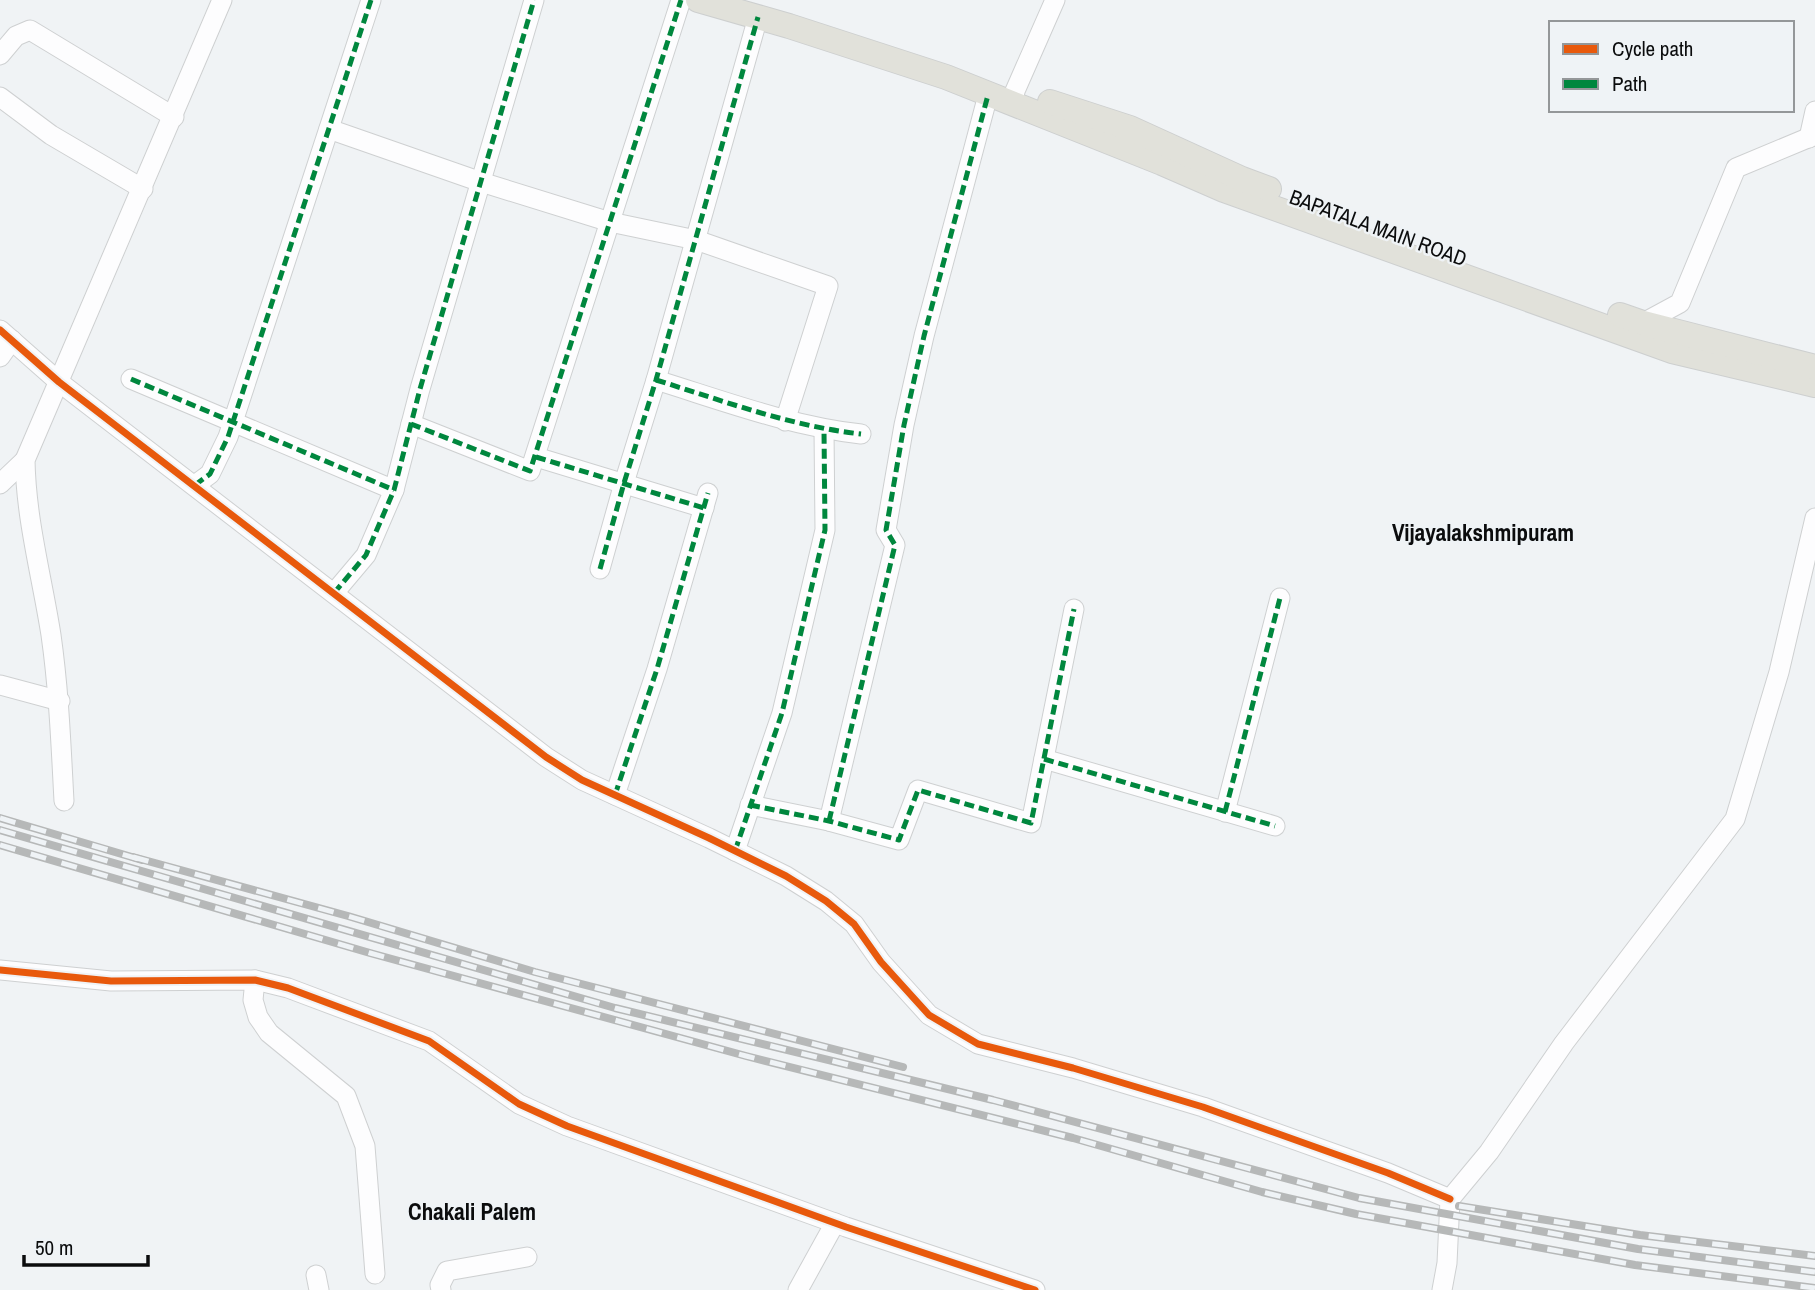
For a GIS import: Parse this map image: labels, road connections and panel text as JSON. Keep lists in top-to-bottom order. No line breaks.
{"streets":{"main road":["BAPATALA MAIN ROAD"]},"districts":["Vijayalakshmipuram","Chakali Palem"],"legend":["Cycle path","Path"],"scale_bar":"50 m"}
